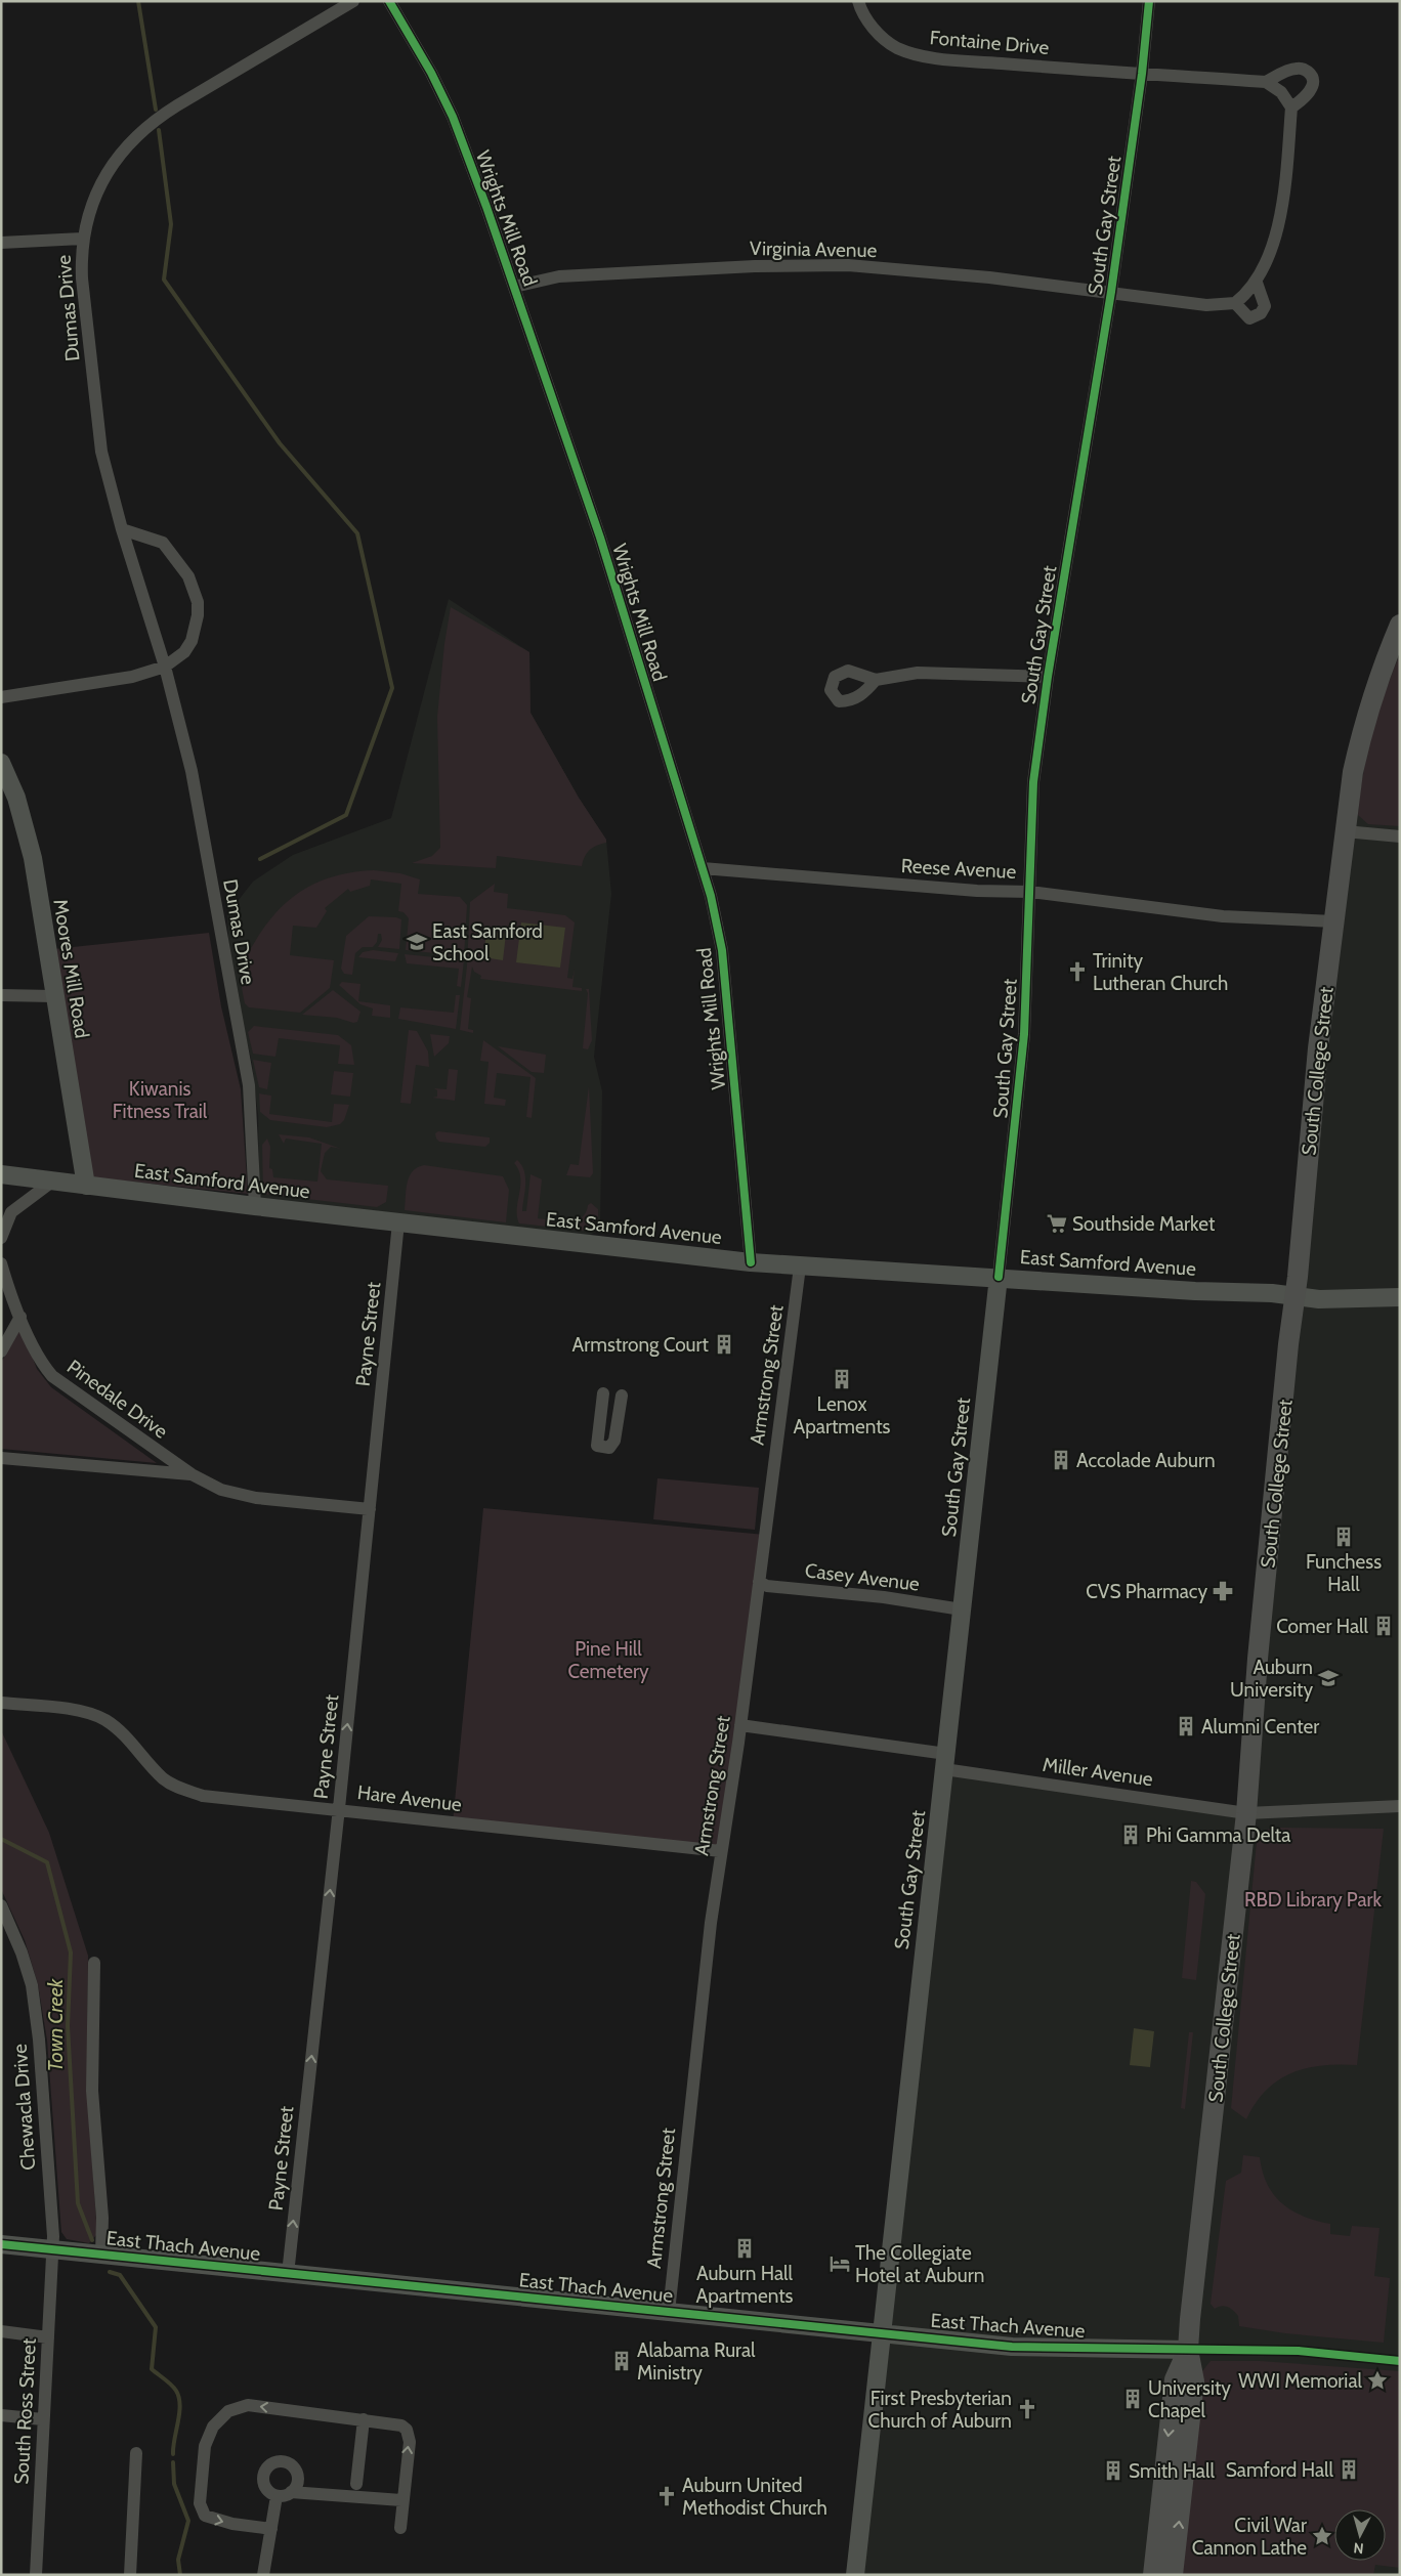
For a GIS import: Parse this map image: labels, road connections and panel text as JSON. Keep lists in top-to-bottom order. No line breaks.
{"streets":{"main road":["South College Street"],"street":["Fontaine Drive","Wrights Mill Road","South Gay Street","Virginia Avenue","Dumas Drive","Reese Avenue","Moores Mill Road","East Samford Avenue","Payne Street","Armstrong Street","Pinedale Drive","Casey Avenue","Miller Avenue","Hare Avenue","Chewacla Drive","East Thach Avenue","South Ross Street"]},"crossings":[["Fontaine Drive","South Gay Street"],["Wrights Mill Road","Virginia Avenue"],["Wrights Mill Road","Reese Avenue"],["Wrights Mill Road","East Samford Avenue"],["South Gay Street","Virginia Avenue"],["South Gay Street","Reese Avenue"],["South Gay Street","East Samford Avenue"],["South Gay Street","Casey Avenue"],["South Gay Street","Miller Avenue"],["South Gay Street","East Thach Avenue"],["Dumas Drive","East Samford Avenue"],["Reese Avenue","South College Street"],["Moores Mill Road","East Samford Avenue"],["South College Street","East Samford Avenue"],["South College Street","Miller Avenue"],["South College Street","East Thach Avenue"],["East Samford Avenue","Payne Street"],["East Samford Avenue","Armstrong Street"],["Payne Street","Pinedale Drive"],["Payne Street","Hare Avenue"],["Payne Street","East Thach Avenue"],["Armstrong Street","Casey Avenue"],["Armstrong Street","Miller Avenue"],["Armstrong Street","Hare Avenue"],["Armstrong Street","East Thach Avenue"],["Chewacla Drive","East Thach Avenue"],["Chewacla Drive","South Ross Street"],["East Thach Avenue","South Ross Street"]],"one_way":["Payne Street"],"water":["Town Creek"],"parks":["Kiwanis Fitness Trail","Pine Hill Cemetery","RBD Library Park"],"places":{"school or university":["East Samford School","Auburn University"],"church":["Trinity Lutheran Church","First Presbyterian Church of Auburn","Auburn United Methodist Church"],"supermarket":["Southside Market"],"building":["Armstrong Court","Lenox Apartments","Accolade Auburn","Funchess Hall","Comer Hall","Alumni Center","Phi Gamma Delta","Auburn Hall Apartments","Alabama Rural Ministry","University Chapel","Samford Hall","Smith Hall"],"pharmacy":["CVS Pharmacy"],"hotel":["The Collegiate Hotel at Auburn"],"place":["WWI Memorial","Civil War Cannon Lathe"]},"north":"bottom"}
